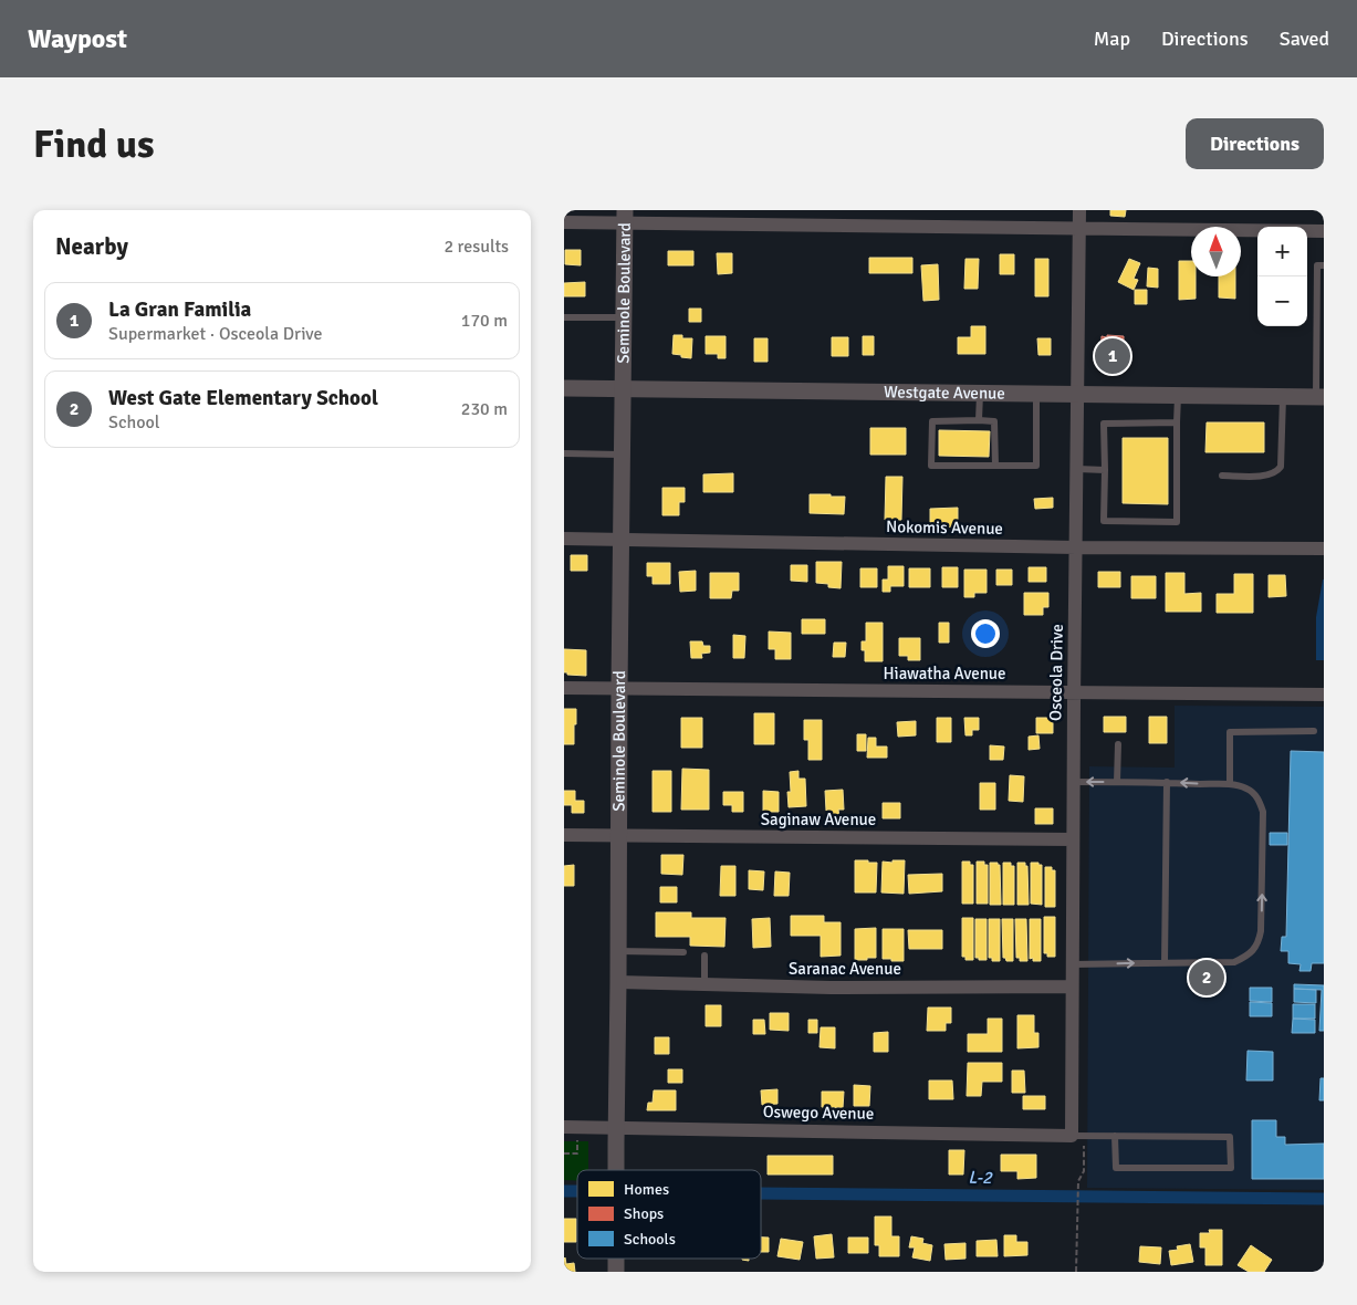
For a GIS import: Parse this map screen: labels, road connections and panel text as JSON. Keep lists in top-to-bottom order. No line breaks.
{"streets":{"street":["Seminole Boulevard","Westgate Avenue","Nokomis Avenue","Osceola Drive","Hiawatha Avenue","Saginaw Avenue","Saranac Avenue","Oswego Avenue"]},"crossings":[["Seminole Boulevard","Westgate Avenue"],["Seminole Boulevard","Nokomis Avenue"],["Seminole Boulevard","Hiawatha Avenue"],["Seminole Boulevard","Saginaw Avenue"],["Seminole Boulevard","Saranac Avenue"],["Seminole Boulevard","Oswego Avenue"],["Westgate Avenue","Osceola Drive"],["Nokomis Avenue","Osceola Drive"],["Osceola Drive","Hiawatha Avenue"],["Osceola Drive","Saginaw Avenue"],["Osceola Drive","Saranac Avenue"],["Osceola Drive","Oswego Avenue"]],"water":["L-2"],"legend":["Homes","Shops","Schools"],"north":"top","page":{"header":"Waypost","nav":["Map","Directions","Saved"],"buttons":"Directions","title":"Find us","heading":["Nearby","2 results"],"map_buttons":["+","−"],"list":[{"mark":"1","name":"La Gran Familia","note":"Supermarket · Osceola Drive","value":"170 m"},{"mark":"2","name":"West Gate Elementary School","note":"School","value":"230 m"}],"pins":["1","2"]}}
